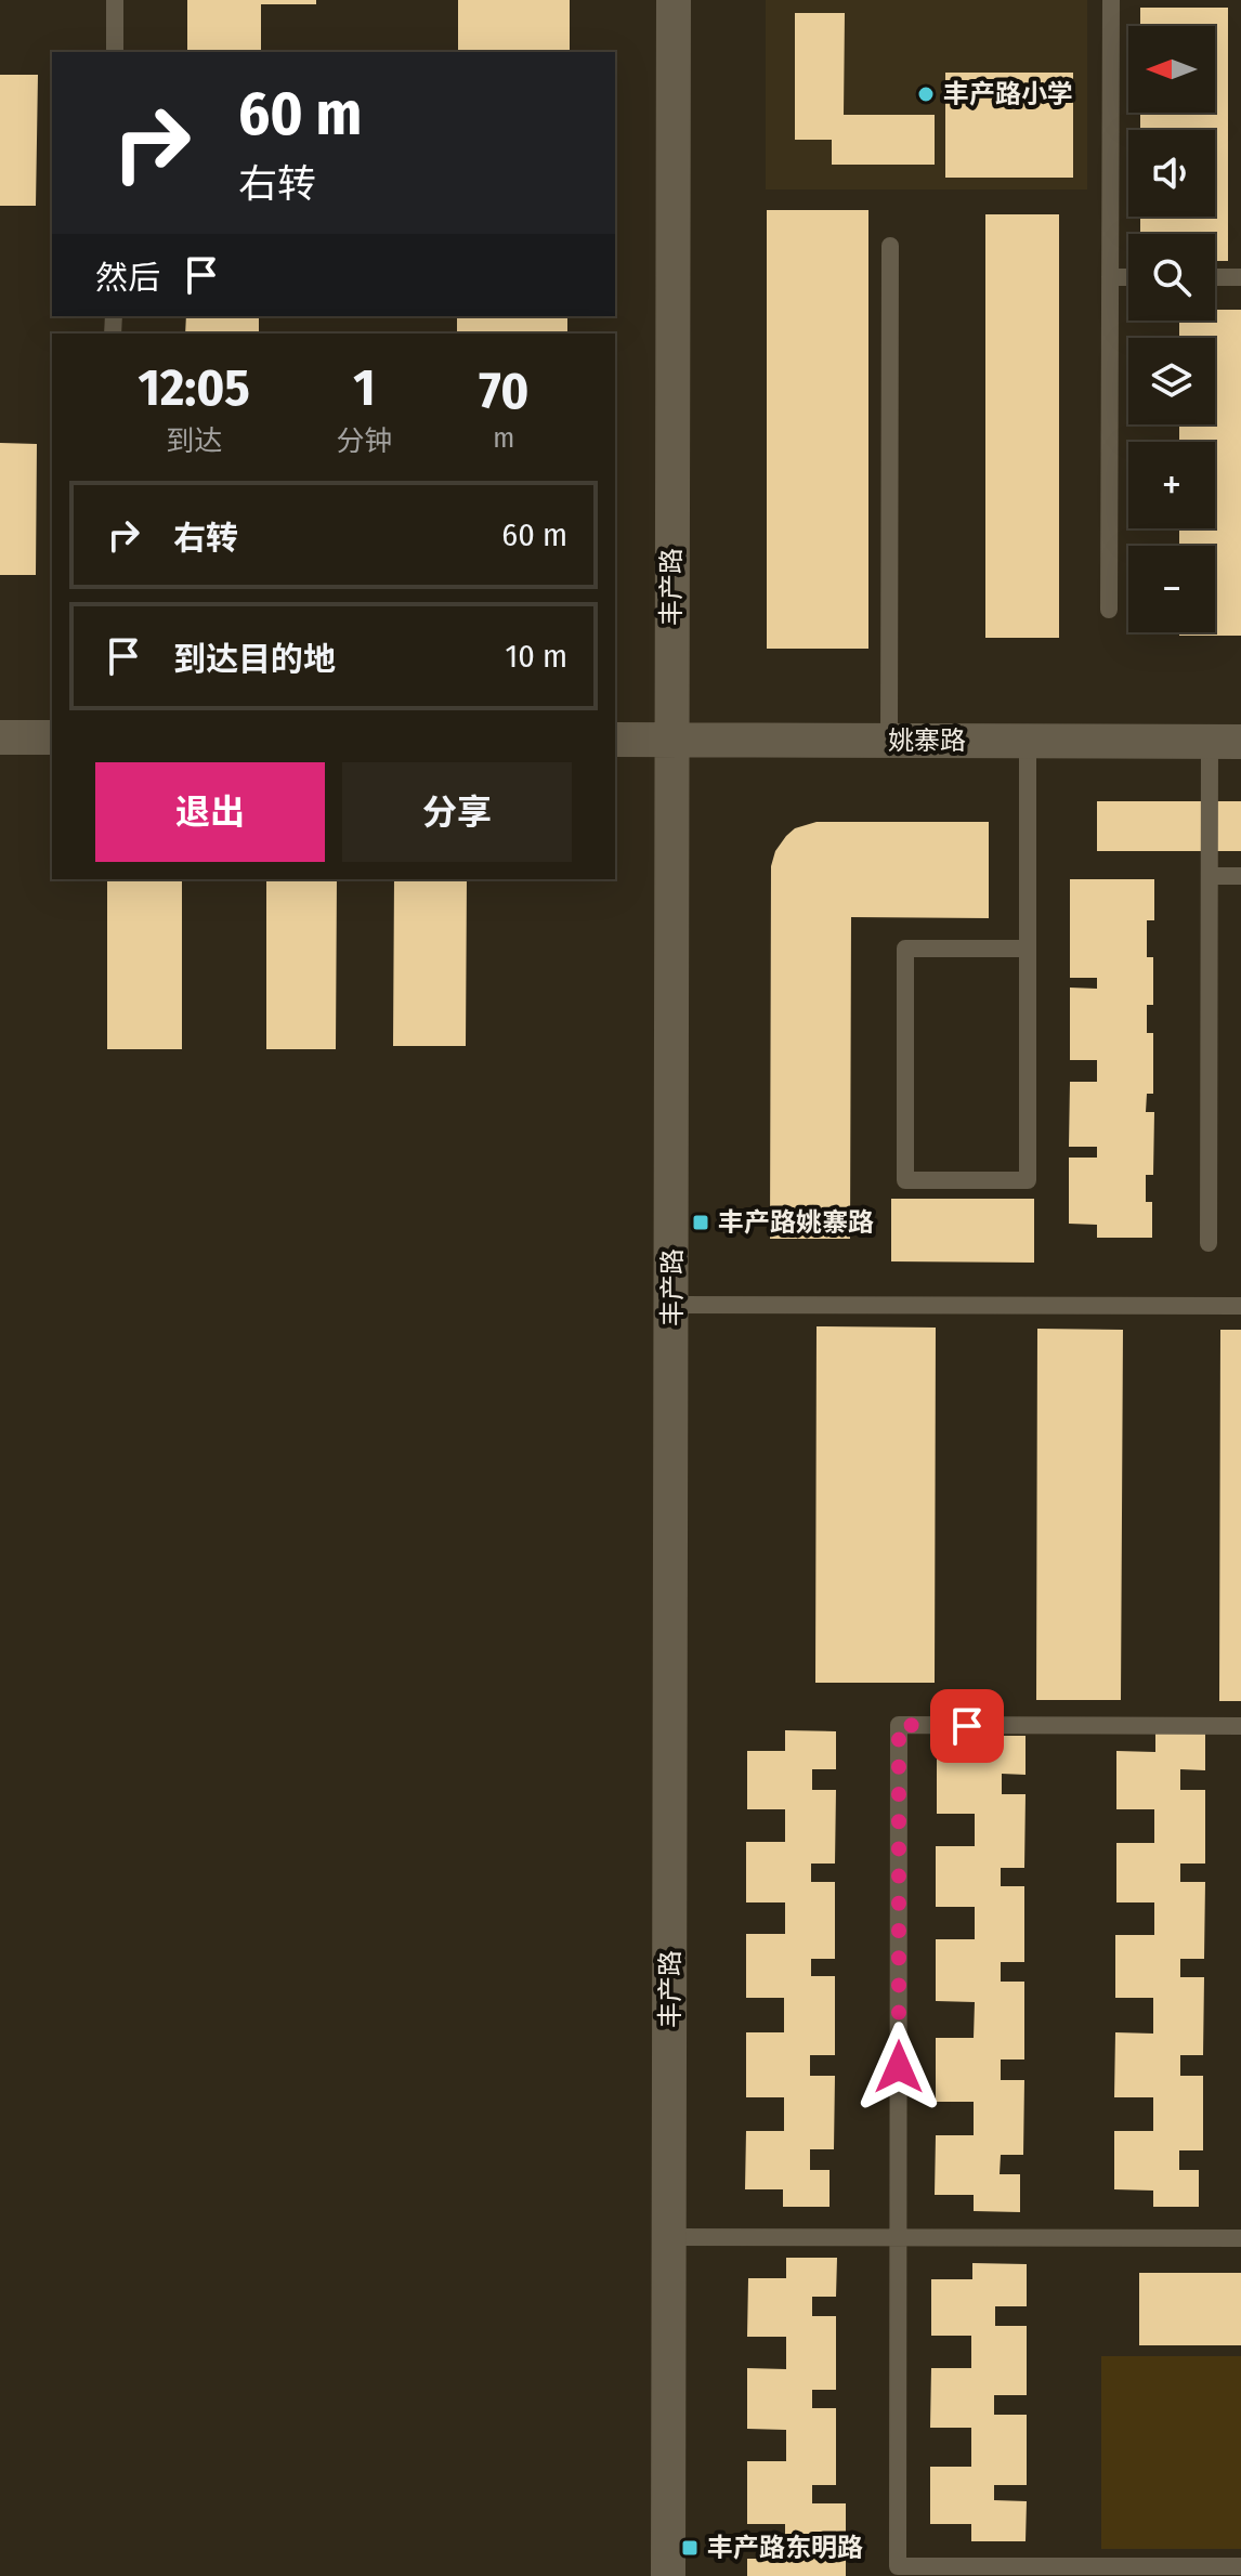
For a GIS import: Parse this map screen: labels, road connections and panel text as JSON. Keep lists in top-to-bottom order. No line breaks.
{"streets":{"street":["丰产路","姚寨路"]},"crossings":[["丰产路","姚寨路"]],"places":{"other":["丰产路小学"],"transit":["丰产路姚寨路","丰产路东明路"]},"north":"left","page":{"map_buttons":["+","−"],"turn":["60 m","右转"],"then":"然后","eta":["12:05","到达","1","分钟","70","m"],"list":[{"name":"右转","value":"60 m"},{"name":"到达目的地","value":"10 m"}],"buttons":["退出","分享"]}}
